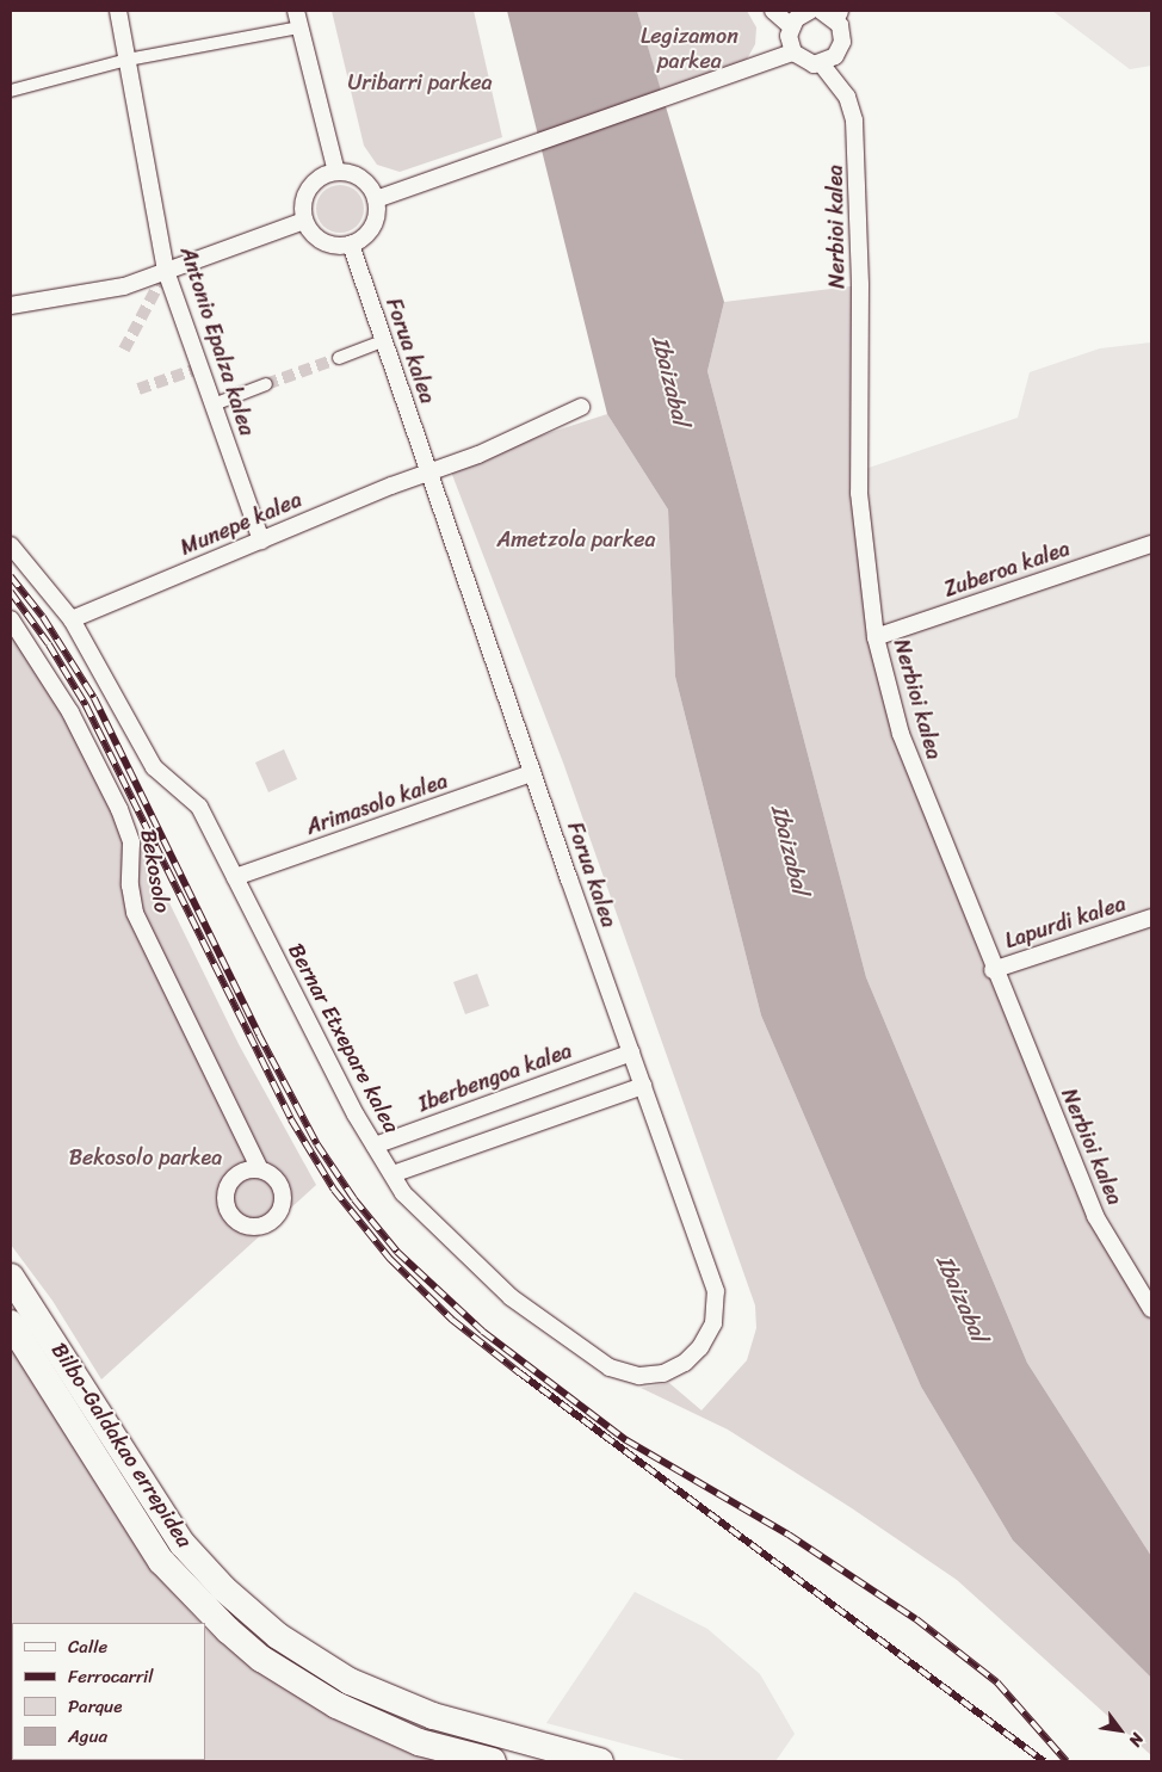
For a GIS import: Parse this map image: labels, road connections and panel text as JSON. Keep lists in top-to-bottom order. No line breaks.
{"streets":{"highway":["Bilbo-Galdakao errepidea"],"street":["Nerbioi kalea","Antonio Epalza kalea","Forua kalea","Munepe kalea","Zuberoa kalea","Arimasolo kalea","Bekosolo","Lapurdi kalea","Bernar Etxepare kalea","Iberbengoa kalea"]},"crossings":[["Nerbioi kalea","Zuberoa kalea"],["Nerbioi kalea","Lapurdi kalea"],["Antonio Epalza kalea","Munepe kalea"],["Forua kalea","Munepe kalea"],["Forua kalea","Arimasolo kalea"],["Forua kalea","Bernar Etxepare kalea"],["Forua kalea","Iberbengoa kalea"],["Munepe kalea","Bernar Etxepare kalea"],["Arimasolo kalea","Bernar Etxepare kalea"],["Bernar Etxepare kalea","Iberbengoa kalea"]],"water":["Ibaizabal"],"parks":["Legizamon parkea","Uribarri parkea","Ametzola parkea","Bekosolo parkea"],"legend":["Calle","Ferrocarril","Parque","Agua"],"north":"bottom right"}
